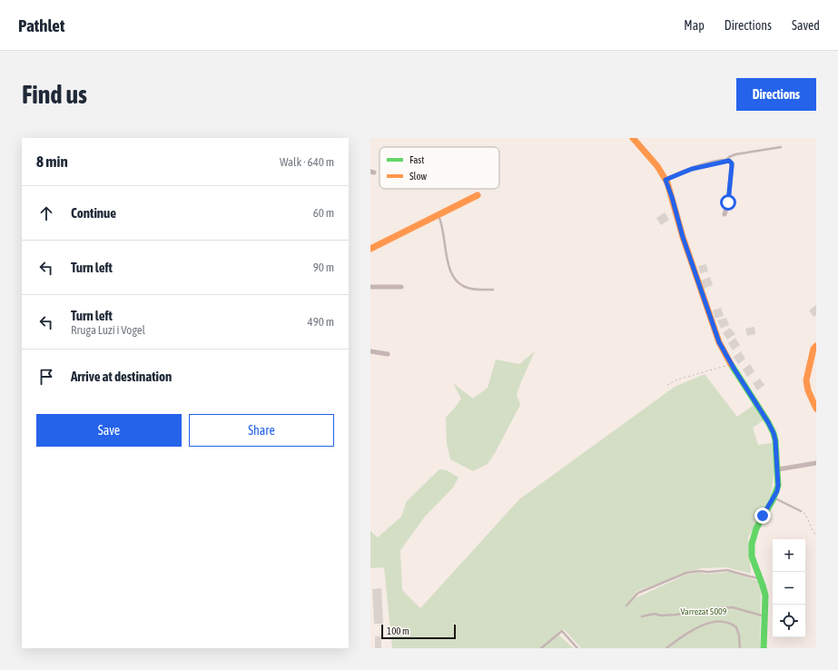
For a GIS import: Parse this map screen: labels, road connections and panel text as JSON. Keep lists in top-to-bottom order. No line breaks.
{"parks":["Varrezat 5009"],"legend":["Fast","Slow"],"scale_bar":"100 m","page":{"header":"Pathlet","nav":["Map","Directions","Saved"],"buttons":["Directions",["Save","Share"]],"title":"Find us","heading":["8 min","Walk · 640 m"],"list":[["Continue","60 m"],["Turn left","90 m"],["Turn left","Rruga Luzi i Vogel","490 m"],"Arrive at destination"],"map_buttons":["+","−"],"scale":"100 m"}}
